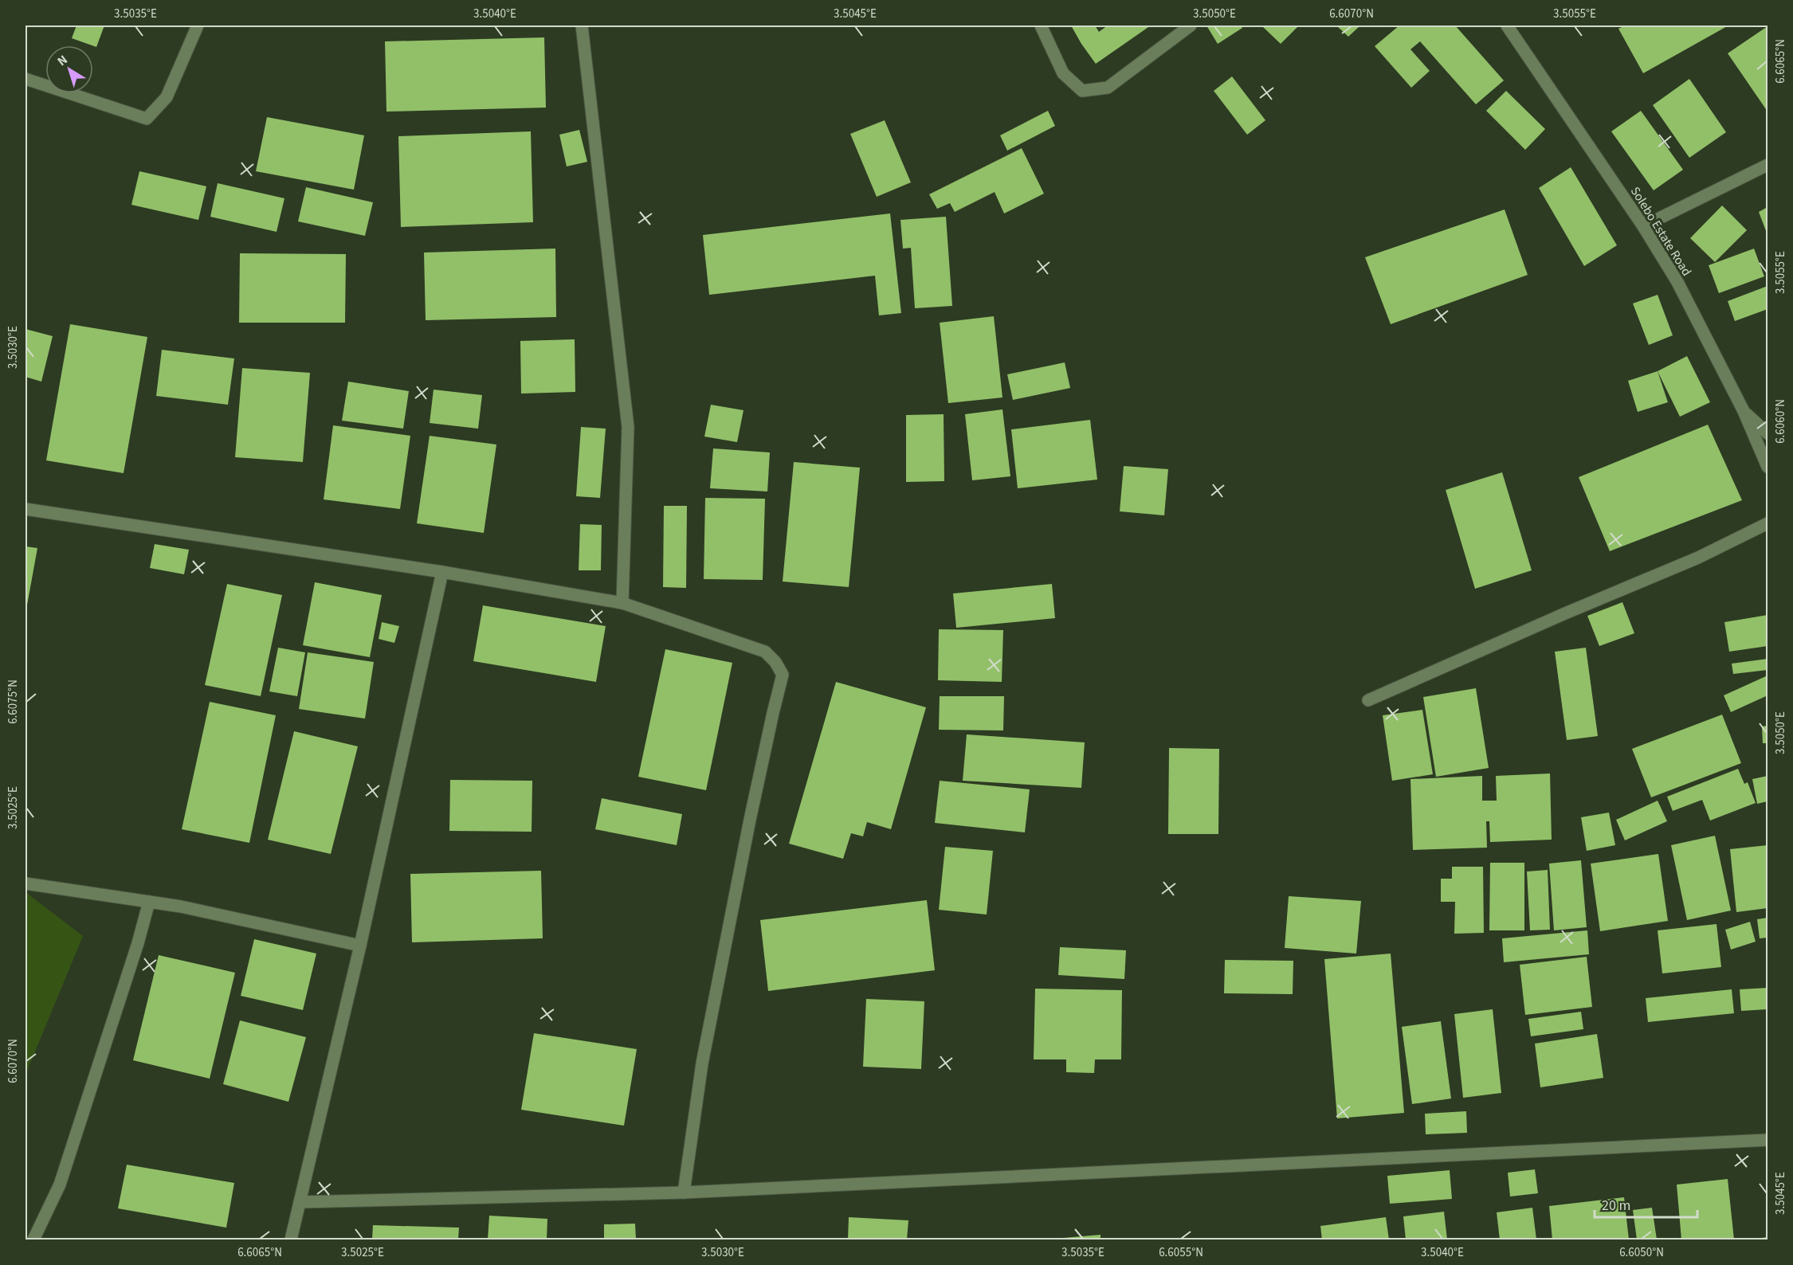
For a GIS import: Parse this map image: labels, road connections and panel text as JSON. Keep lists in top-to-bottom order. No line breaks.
{"streets":{"street":["Solebo Estate Road"]},"scale_bar":"20 m","north":"top left","coordinates":["3.5035°E","3.5040°E","3.5045°E","3.5050°E","6.6070°N","3.5055°E","6.6065°N","3.5030°E","6.6060°N","6.6075°N","3.5025°E","6.6055°N","6.6050°N"]}
